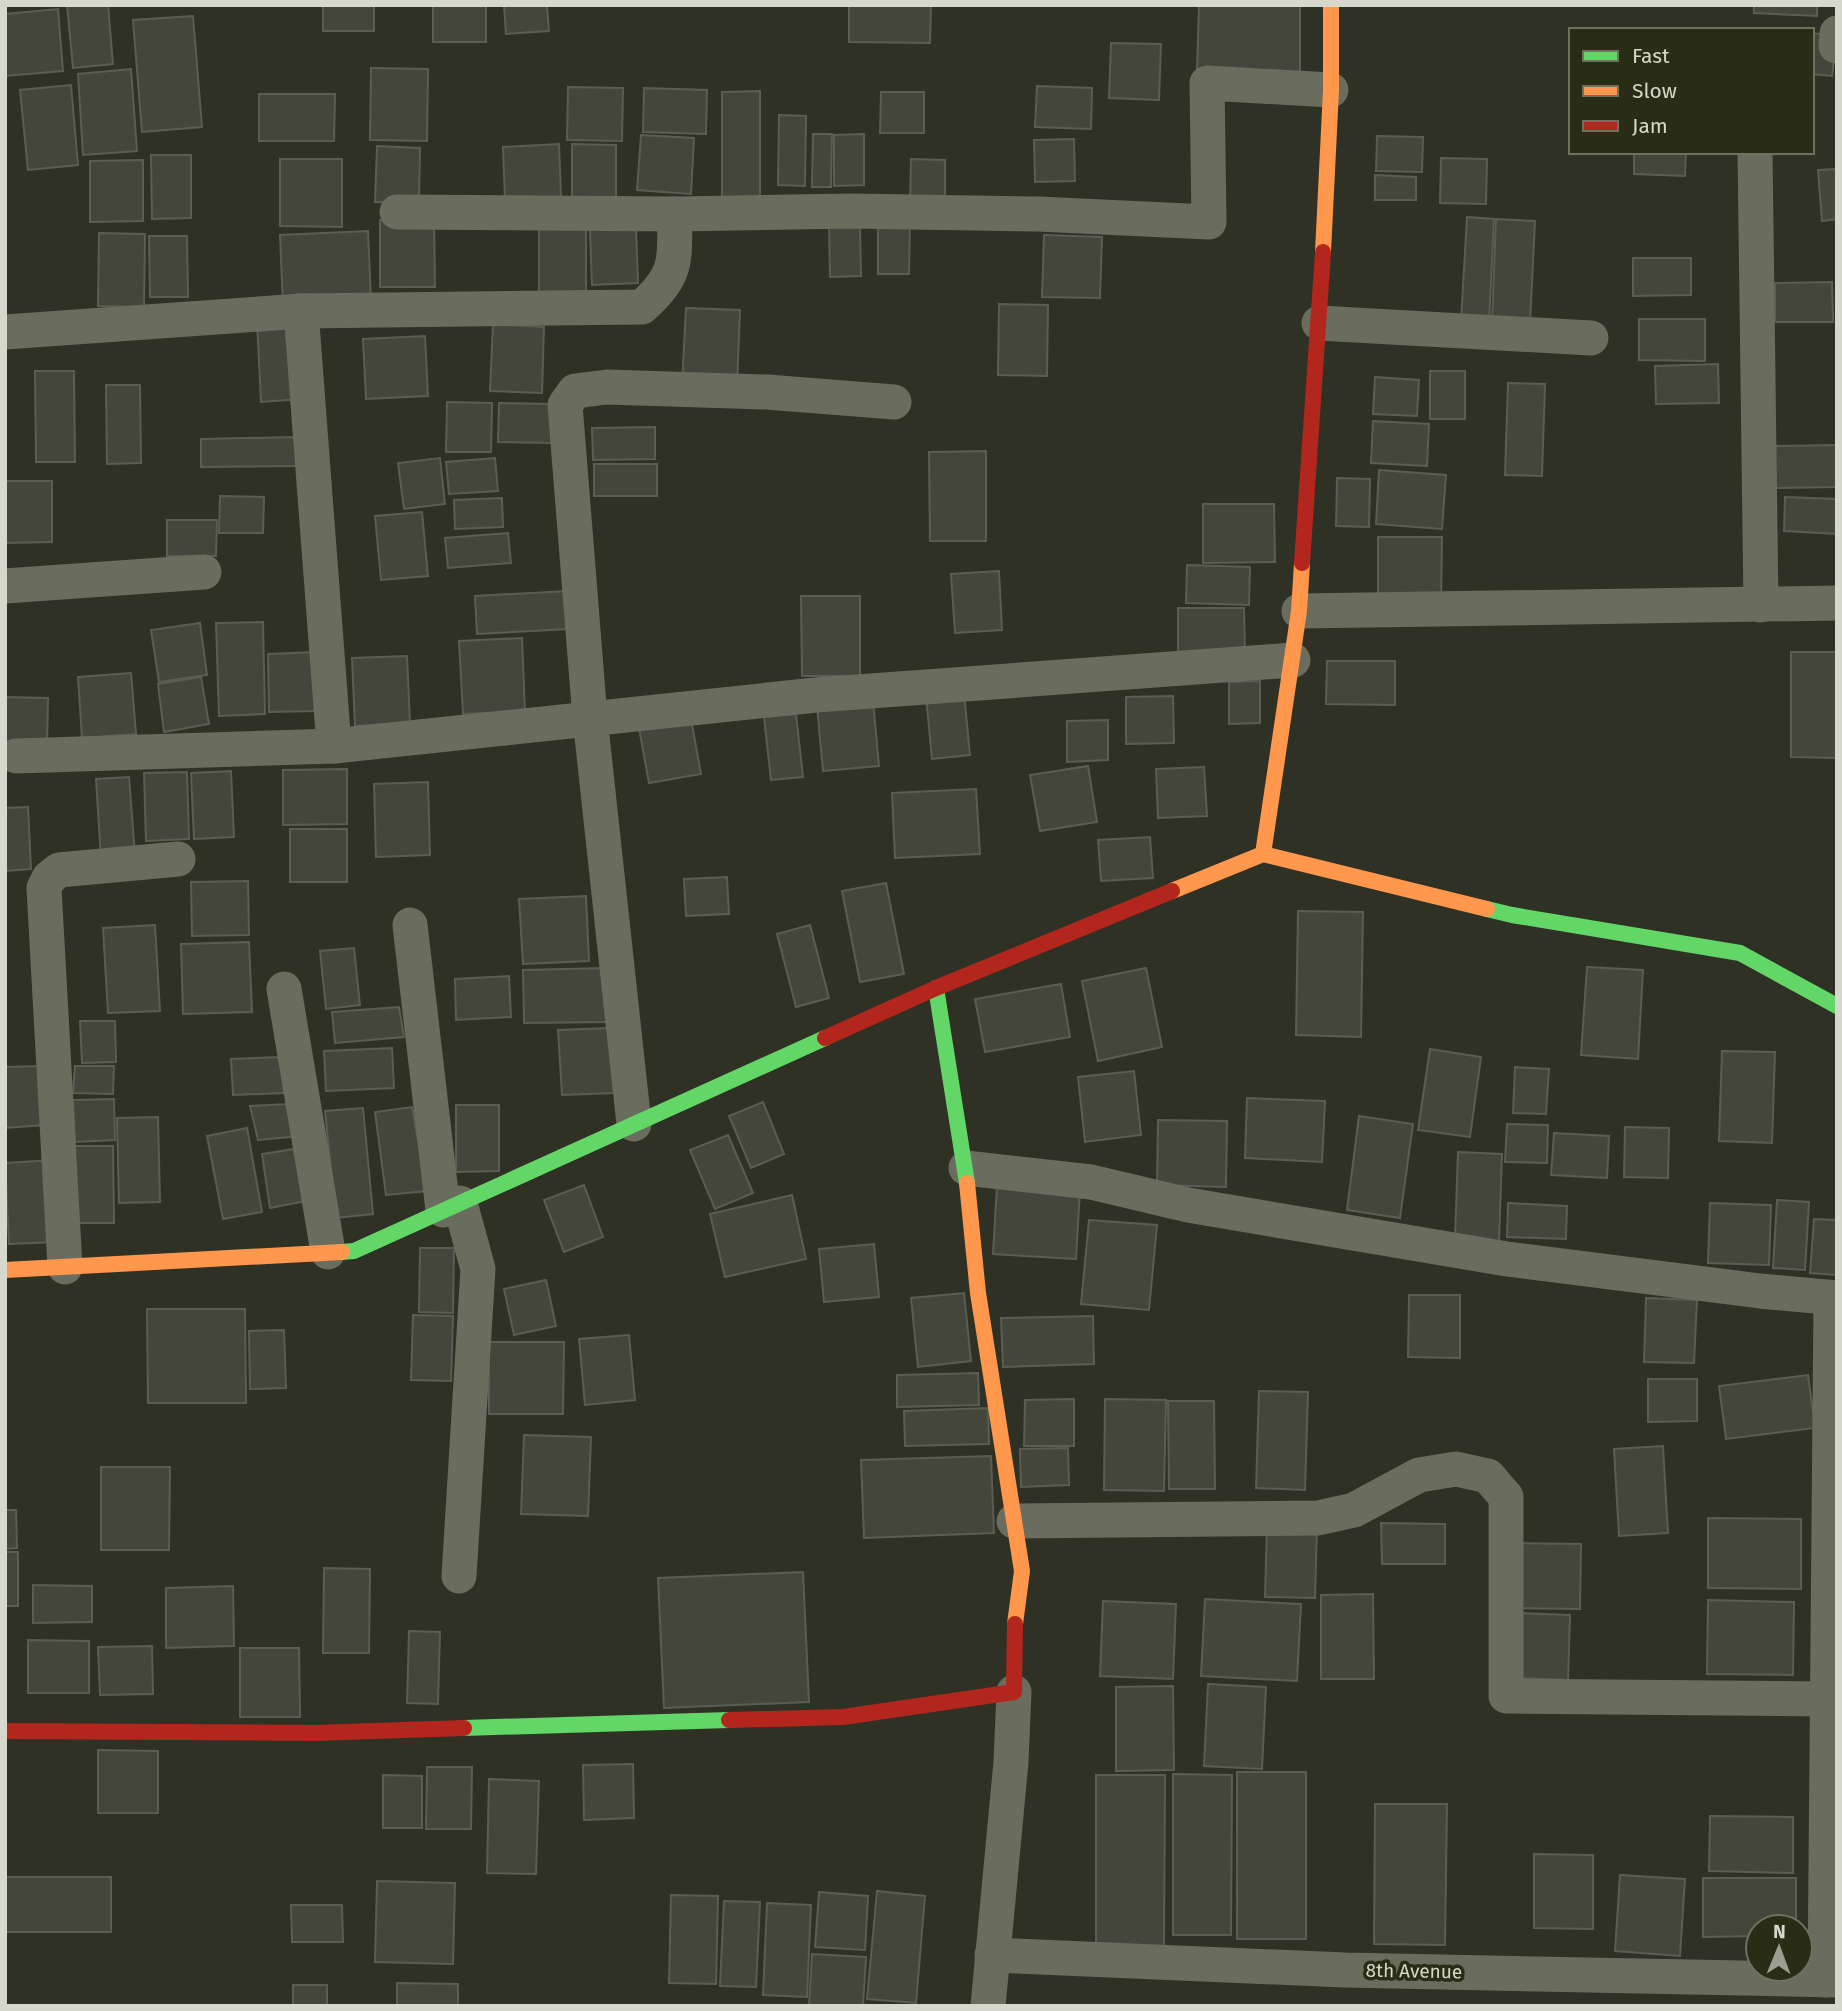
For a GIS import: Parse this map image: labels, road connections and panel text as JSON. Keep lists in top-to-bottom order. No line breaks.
{"streets":{"street":["8th Avenue"]},"legend":["Fast","Slow","Jam"],"north":"top"}
